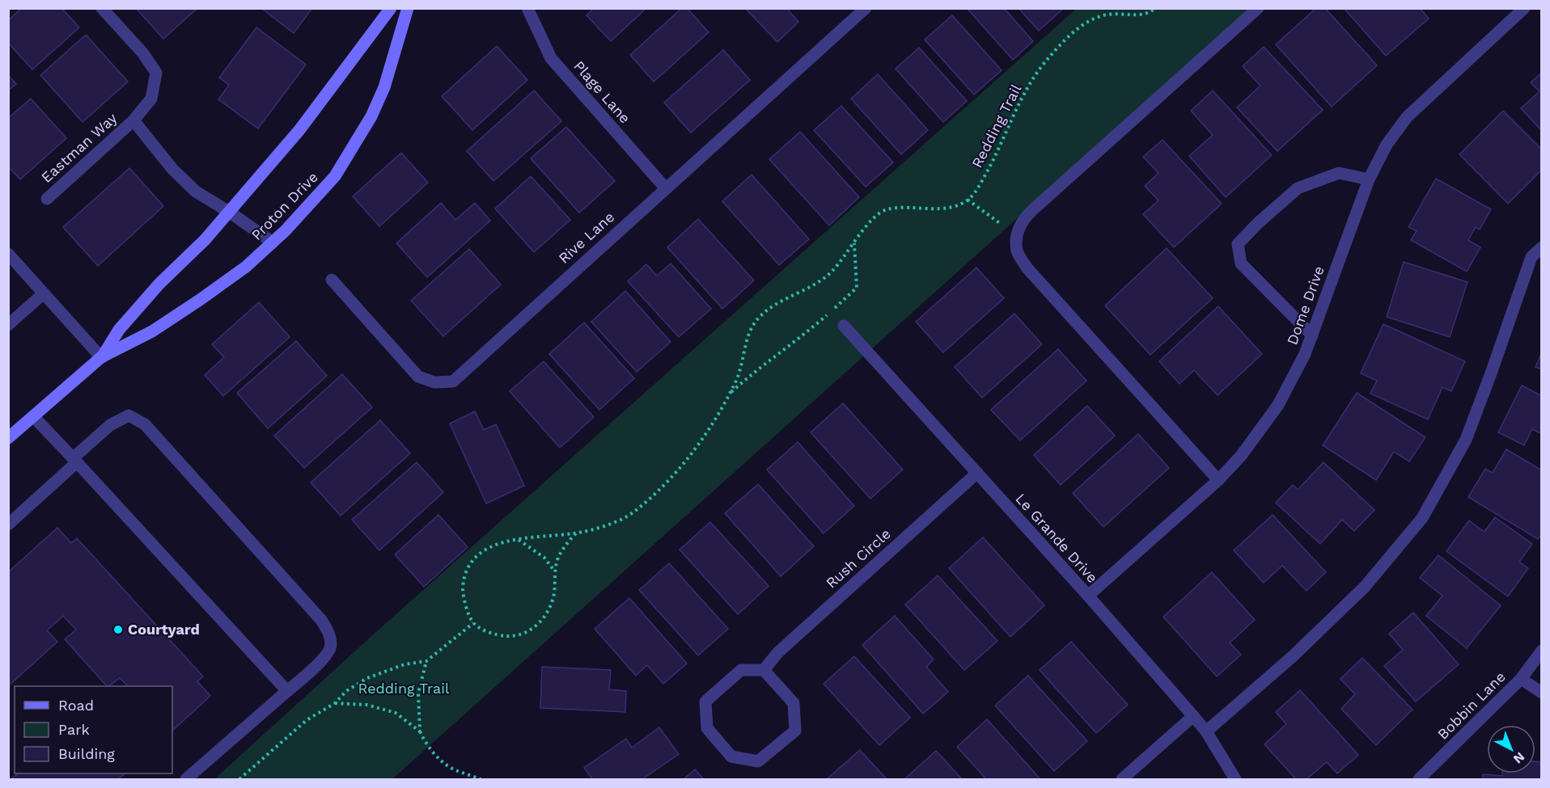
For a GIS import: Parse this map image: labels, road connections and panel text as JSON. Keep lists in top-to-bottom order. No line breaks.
{"streets":{"street":["Plage Lane","Eastman Way","Proton Drive","Rive Lane","Dome Drive","Le Grande Drive","Rush Circle","Bobbin Lane"],"path":["Redding Trail"]},"crossings":[["Plage Lane","Rive Lane"],["Dome Drive","Le Grande Drive"],["Le Grande Drive","Rush Circle"]],"parks":["Redding Trail"],"places":["Courtyard"],"legend":["Road","Park","Building"],"north":"bottom right"}
